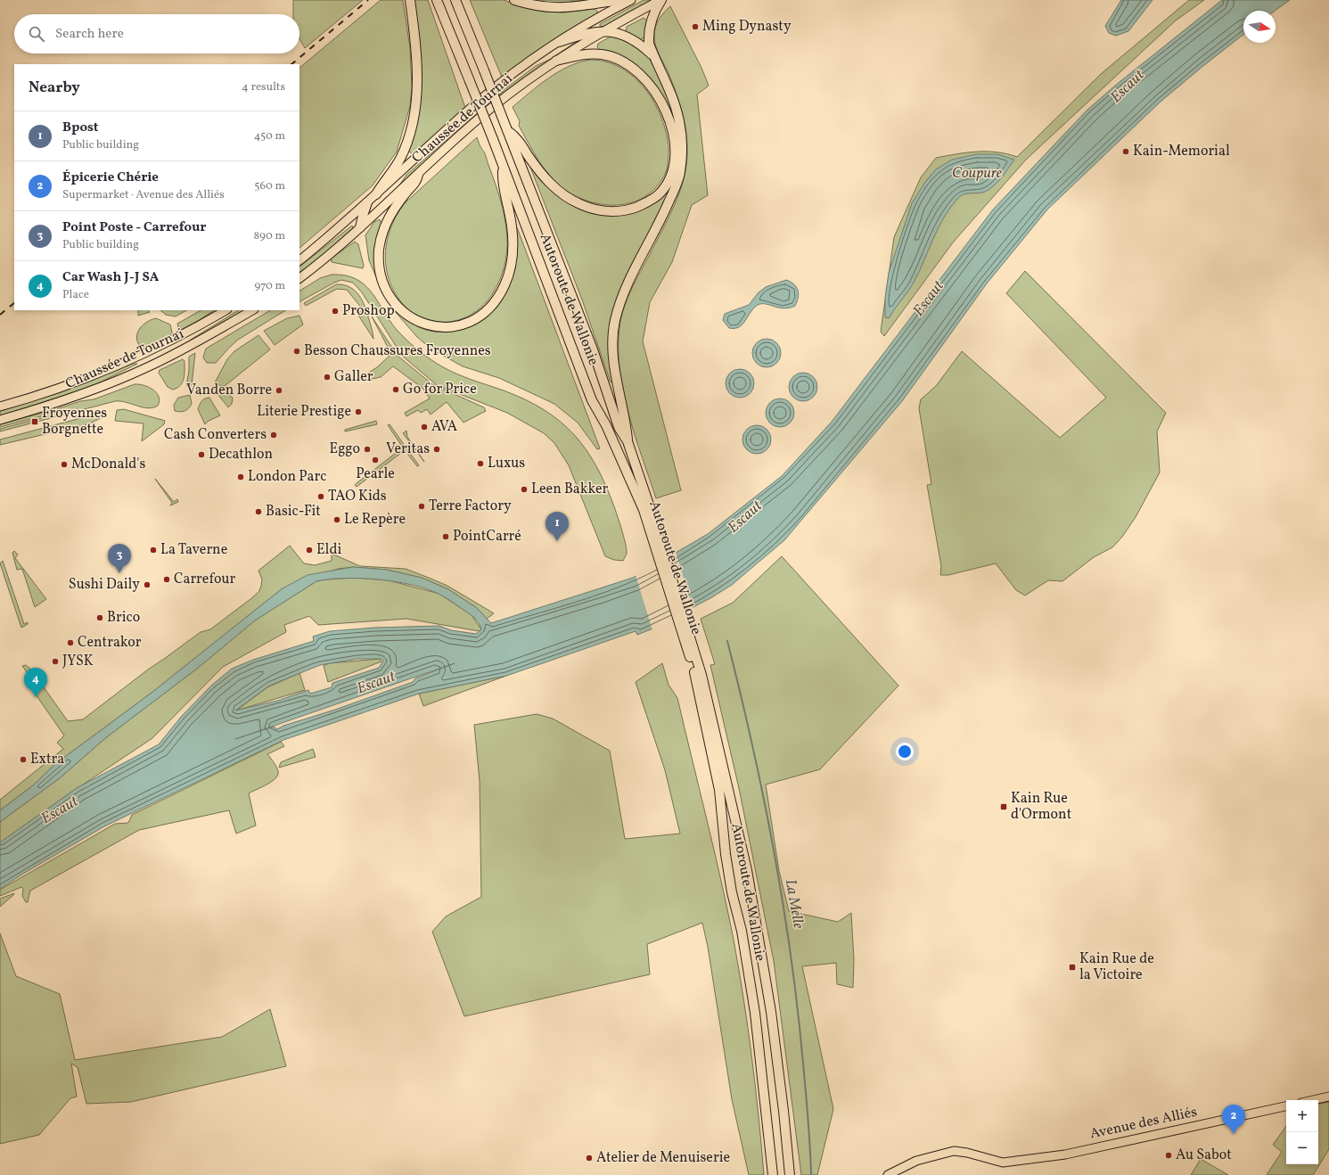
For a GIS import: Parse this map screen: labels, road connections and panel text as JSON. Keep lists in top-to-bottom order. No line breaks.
{"streets":{"highway":["Autoroute de Wallonie"],"main road":["Chaussée de Tournai","Avenue des Alliés"]},"water":["Escaut","Coupure","La Melle"],"places":{"other":["Ming Dynasty","Kain-Memorial","Proshop","Besson Chaussures Froyennes","Galler","Go for Price","Vanden Borre","Literie Prestige","AVA","Cash Converters","Eggo","Veritas","Decathlon","Pearle","Luxus","McDonald's","London Parc","Leen Bakker","TAO Kids","Terre Factory","Basic-Fit","Le Repère","PointCarré","La Taverne","Eldi","Carrefour","Sushi Daily","Brico","Centrakor","JYSK","Extra","Au Sabot","Atelier de Menuiserie"],"transit":["Froyennes Borgnette","Kain Rue d'Ormont","Kain Rue de la Victoire"]},"north":"right","page":{"search":"Search here","heading":["Nearby","4 results"],"list":[{"mark":"1","name":"Bpost","note":"Public building","value":"450 m"},{"mark":"2","name":"Épicerie Chérie","note":"Supermarket · Avenue des Alliés","value":"560 m"},{"mark":"3","name":"Point Poste - Carrefour","note":"Public building","value":"890 m"},{"mark":"4","name":"Car Wash J-J SA","note":"Place","value":"970 m"}],"pins":["1","3","4","2"],"map_buttons":["+","−"]}}
